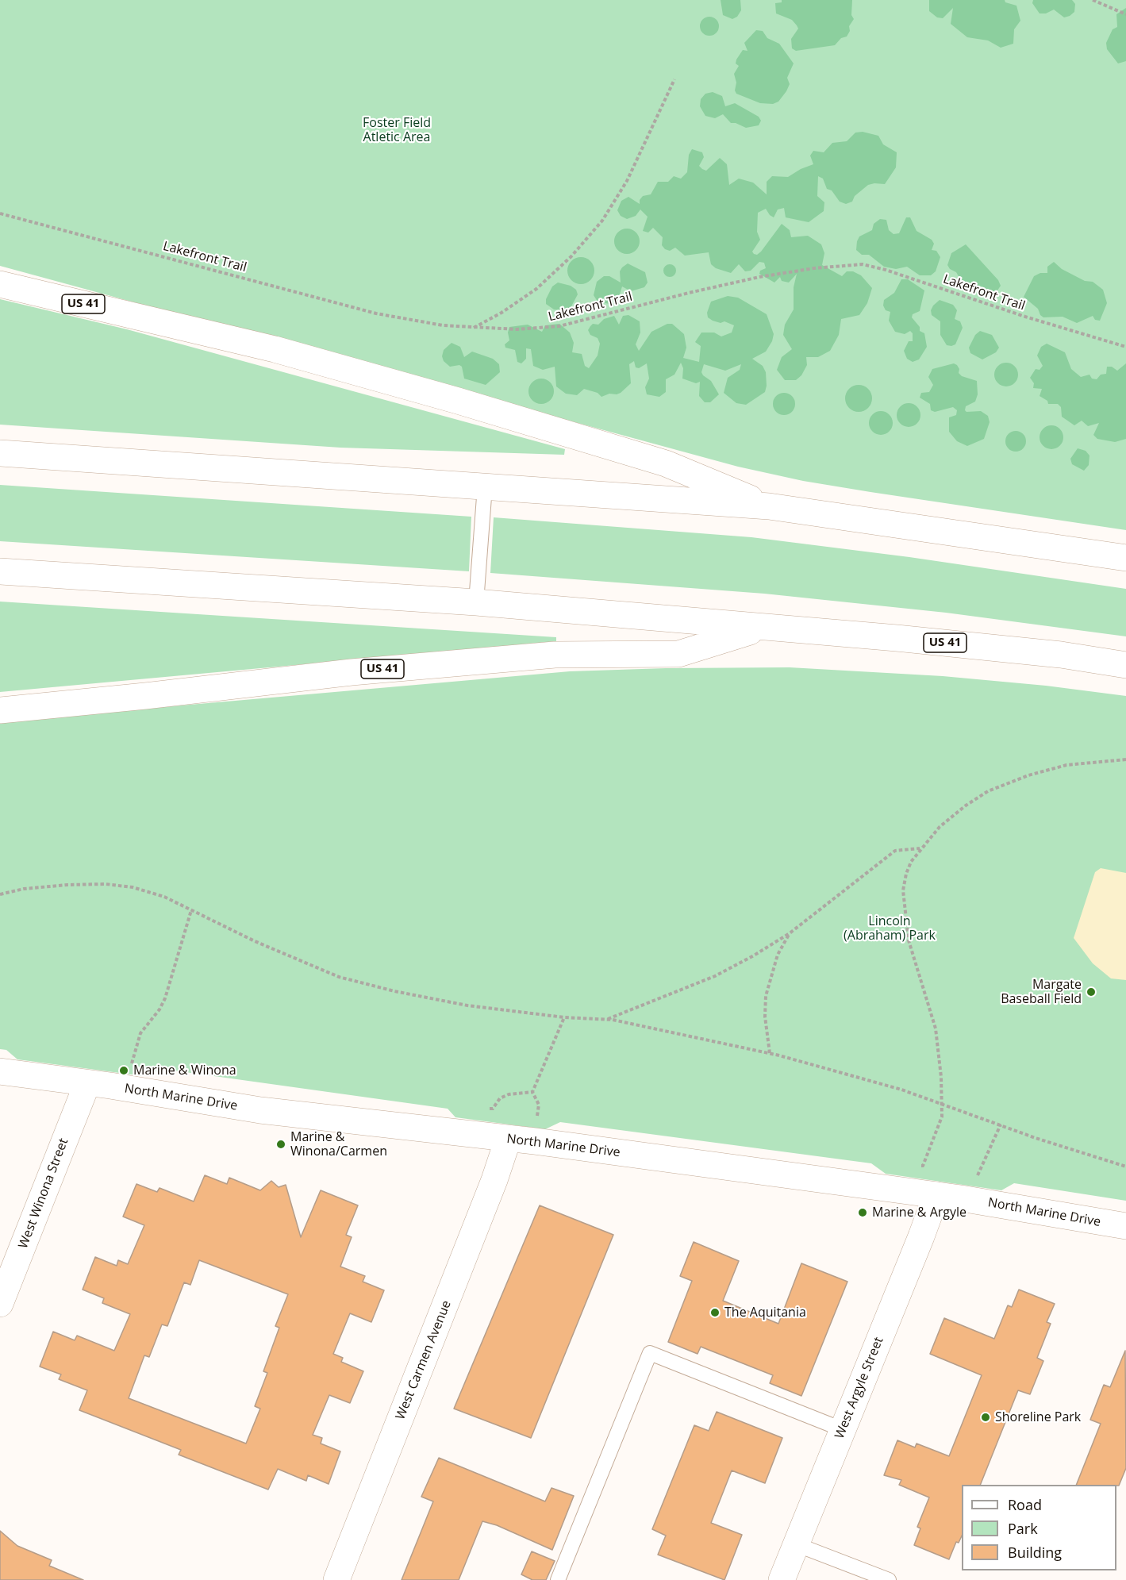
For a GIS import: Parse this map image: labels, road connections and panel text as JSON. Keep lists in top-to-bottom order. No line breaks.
{"streets":{"main road":["US 41","North Marine Drive","West Winona Street","West Carmen Avenue","West Argyle Street"],"path":["Lakefront Trail"]},"crossings":[["North Marine Drive","West Winona Street"],["North Marine Drive","West Carmen Avenue"],["North Marine Drive","West Argyle Street"]],"parks":["Foster Field Atletic Area","Lincoln (Abraham) Park"],"places":["Margate Baseball Field","Marine & Winona","Marine & Winona/Carmen","Marine & Argyle","The Aquitania","Shoreline Park"],"legend":["Road","Park","Building"]}
